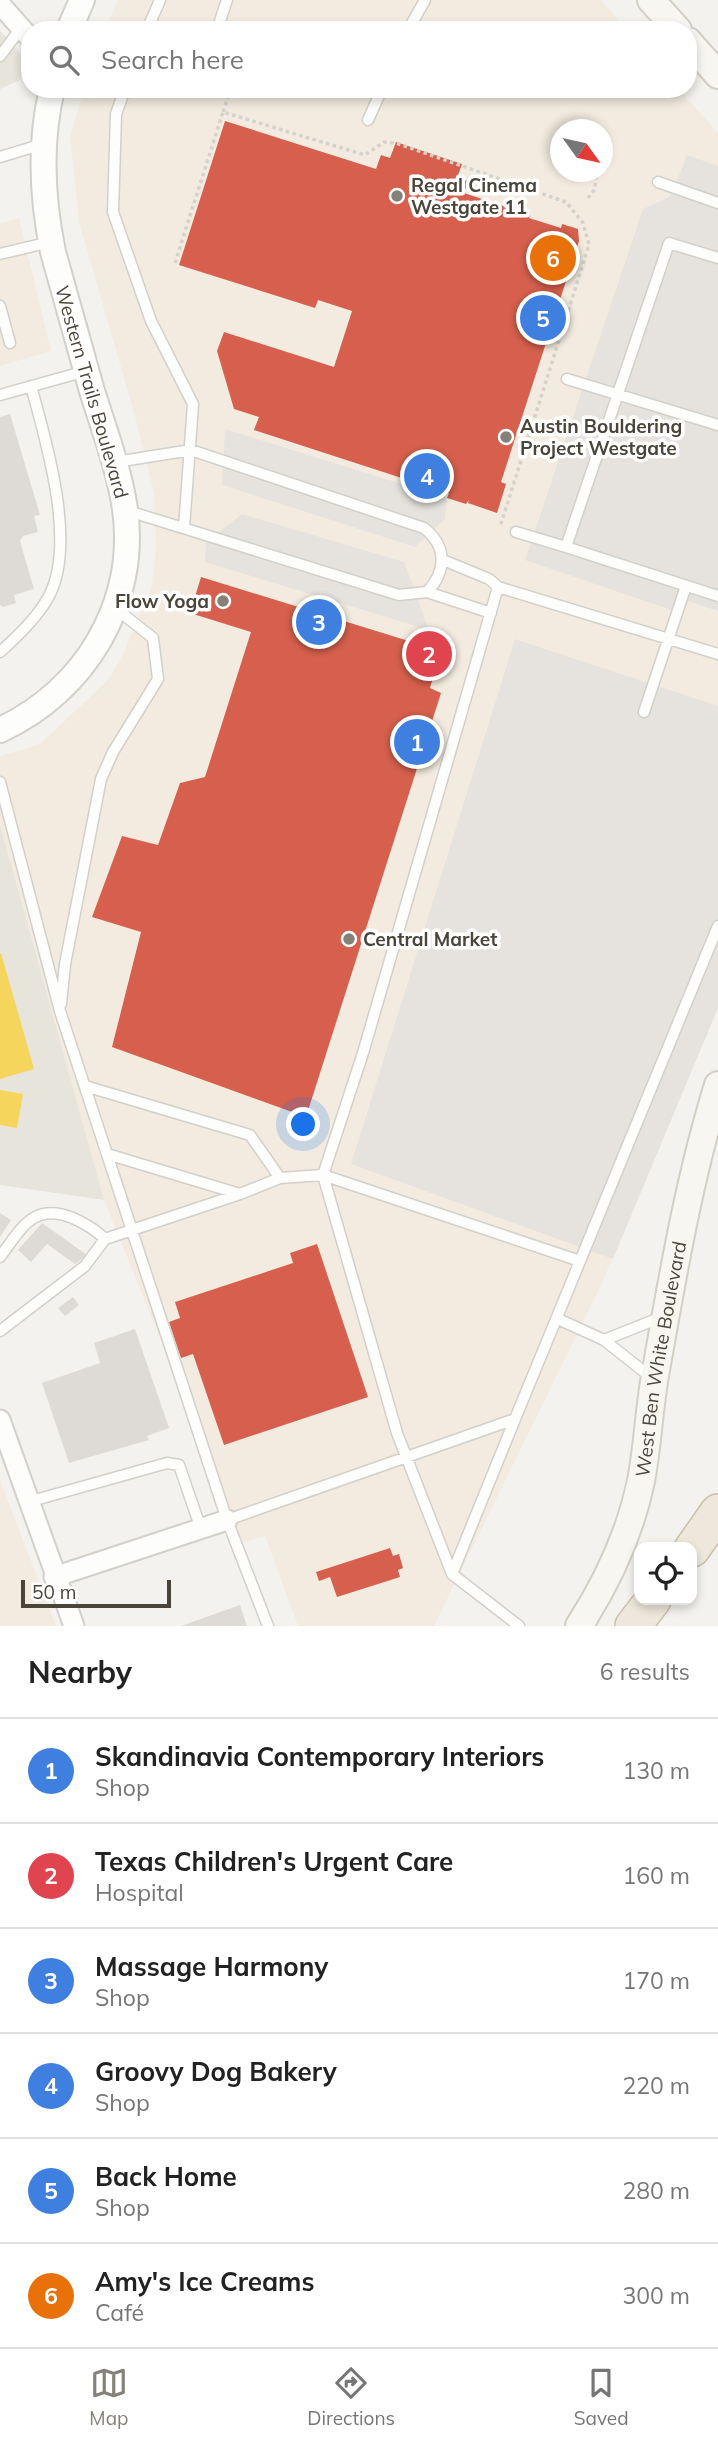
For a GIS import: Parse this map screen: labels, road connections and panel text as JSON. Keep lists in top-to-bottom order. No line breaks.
{"streets":{"main road":["West Ben White Boulevard"],"street":["Western Trails Boulevard"]},"places":["Regal Cinema Westgate 11","Austin Bouldering Project Westgate","Flow Yoga","Central Market"],"scale_bar":"50 m","north":"bottom right","page":{"search":"Search here","pins":["6","5","4","3","2","1"],"scale":"50 m","heading":["Nearby","6 results"],"list":[{"mark":"1","name":"Skandinavia Contemporary Interiors","note":"Shop","value":"130 m"},{"mark":"2","name":"Texas Children's Urgent Care","note":"Hospital","value":"160 m"},{"mark":"3","name":"Massage Harmony","note":"Shop","value":"170 m"},{"mark":"4","name":"Groovy Dog Bakery","note":"Shop","value":"220 m"},{"mark":"5","name":"Back Home","note":"Shop","value":"280 m"},{"mark":"6","name":"Amy's Ice Creams","note":"Café","value":"300 m"}],"nav":["Map","Directions","Saved"]}}
